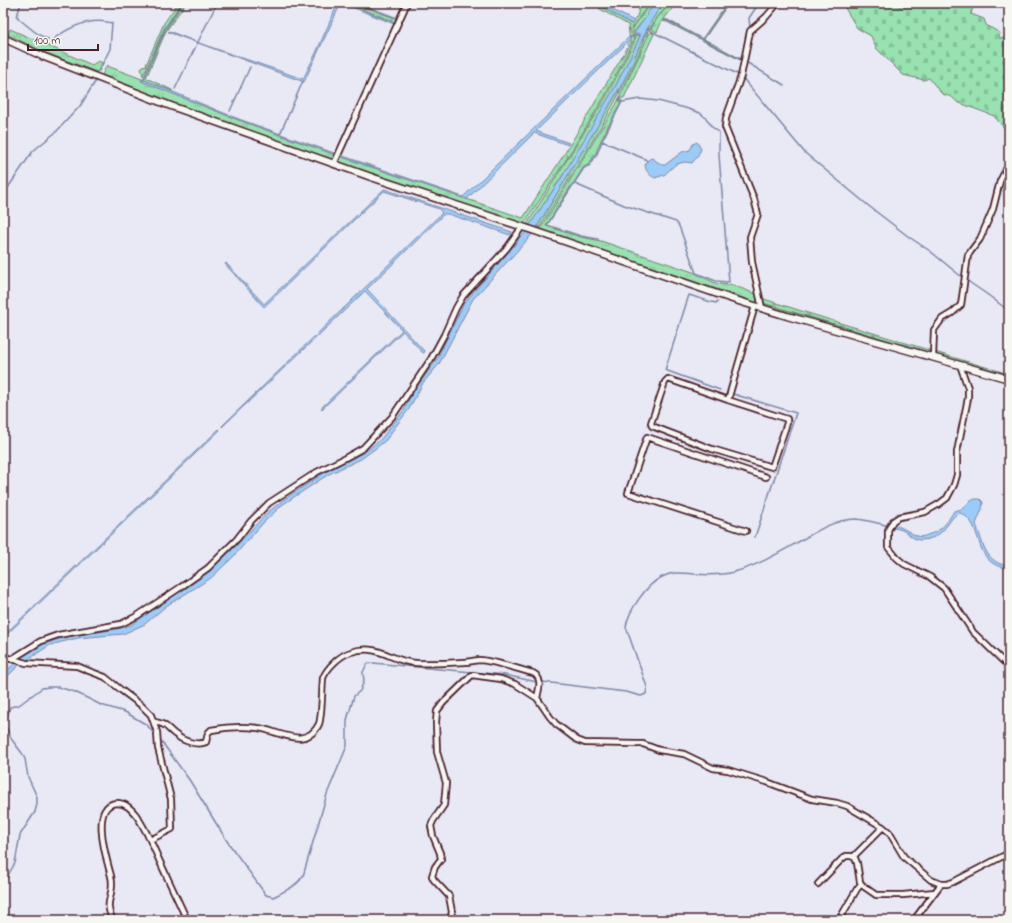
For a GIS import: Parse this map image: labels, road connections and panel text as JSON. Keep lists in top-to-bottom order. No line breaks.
{"scale_bar":"100 m"}
